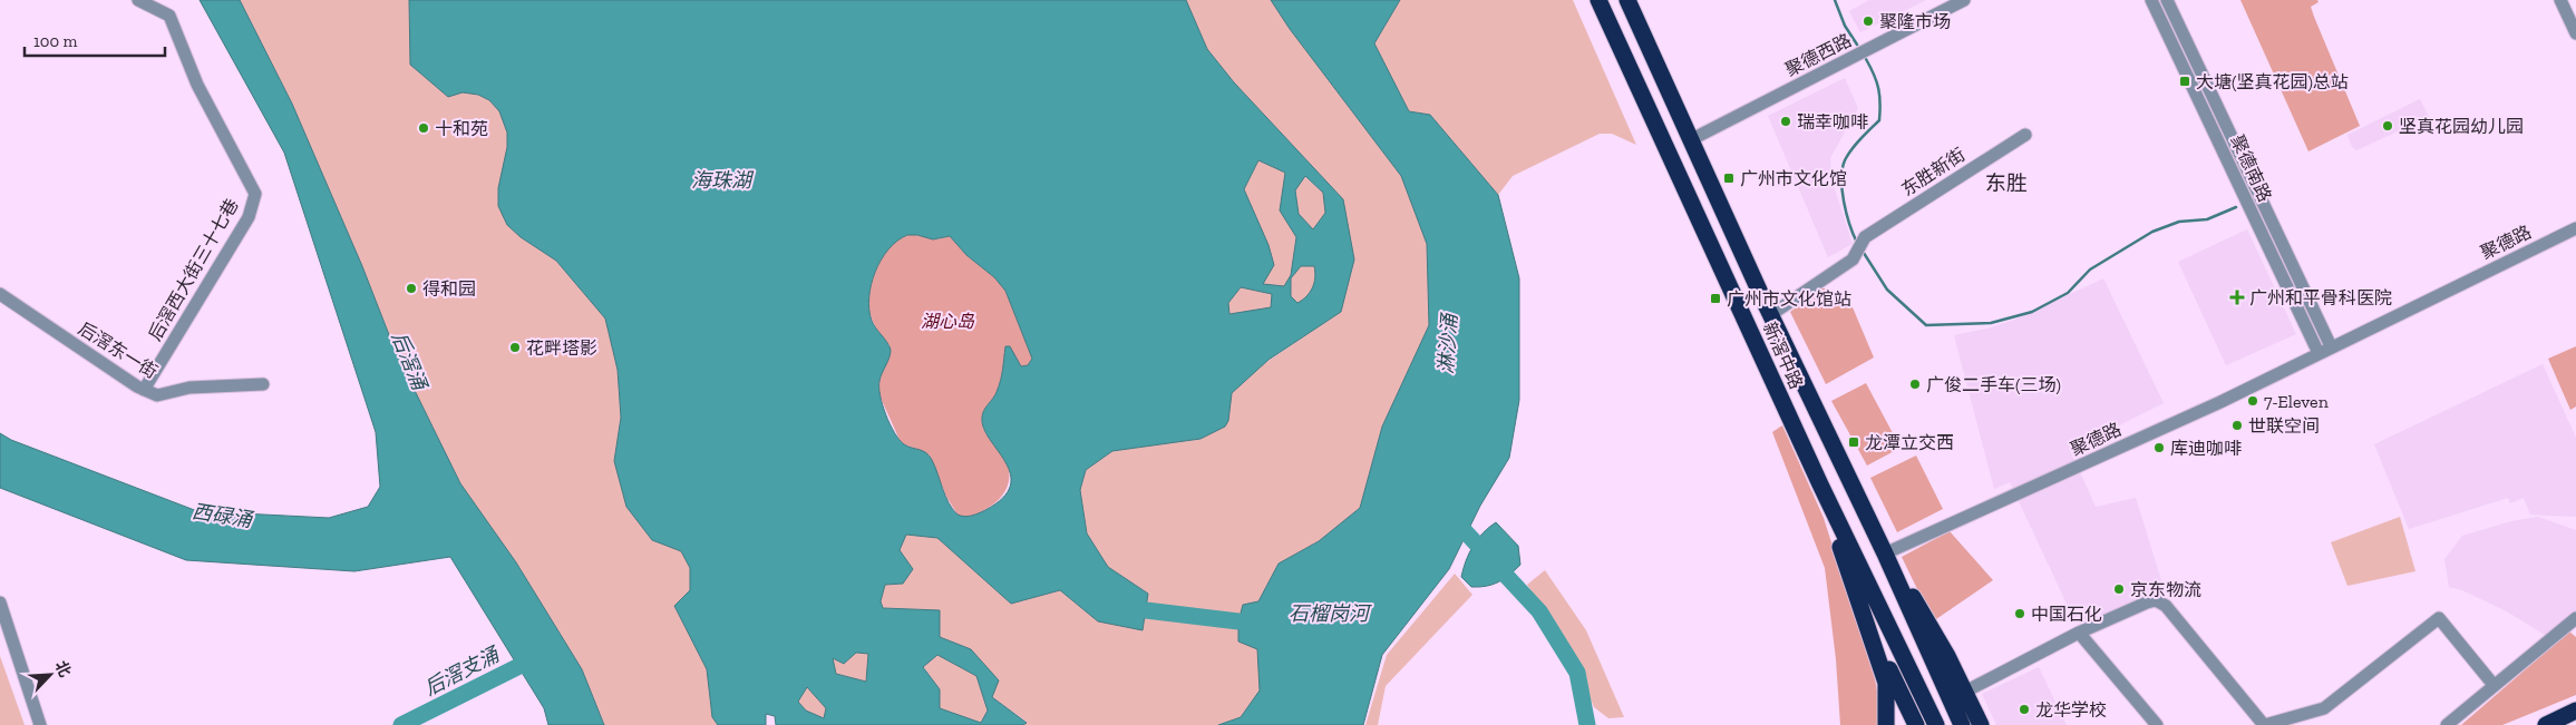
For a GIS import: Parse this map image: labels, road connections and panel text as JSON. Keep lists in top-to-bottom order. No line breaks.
{"streets":{"highway":["新滘中路"],"street":["聚德西路","聚德南路","东胜新街","聚德路","后滘西大街三十七巷","后滘东一街"]},"crossings":[["聚德西路","新滘中路"],["聚德南路","聚德路"],["东胜新街","新滘中路"],["聚德路","新滘中路"],["后滘西大街三十七巷","后滘东一街"]],"districts":["东胜"],"water":["海珠湖","淋沙涌","后滘涌","西碌涌","石榴岗河","后滘支涌"],"parks":["湖心岛"],"places":{"other":["聚隆市场","瑞幸咖啡","坚真花园幼儿园","十和苑","得和园","花畔塔影","广俊二手车(三场)","7-Eleven","世联空间","库迪咖啡","京东物流","中国石化","龙华学校"],"transit":["大塘(坚真花园)总站","广州市文化馆","广州市文化馆站","龙潭立交西"],"health":["广州和平骨科医院"]},"scale_bar":"100 m","north":"top right"}
